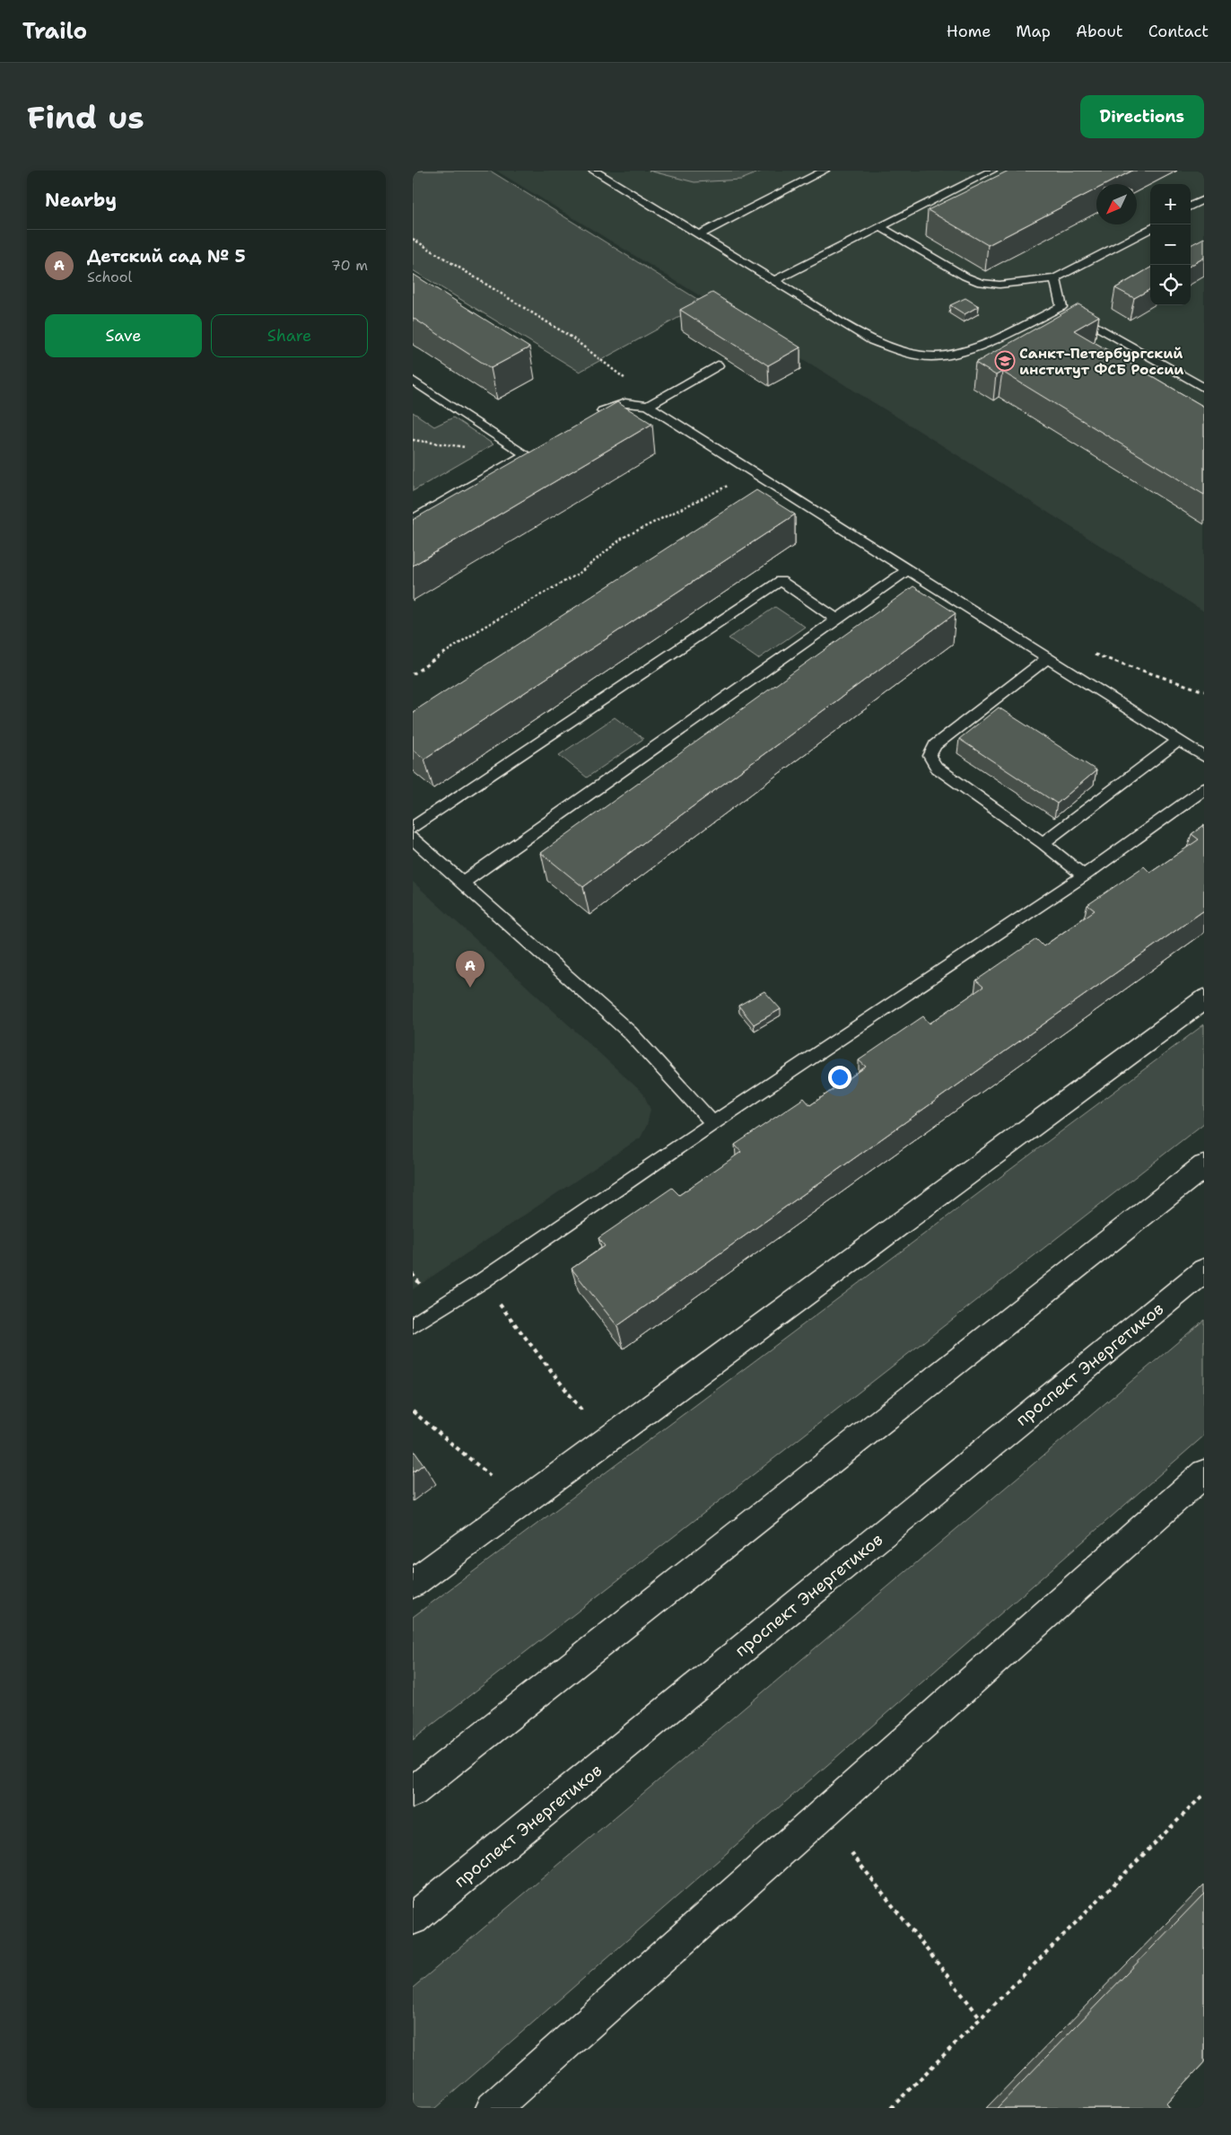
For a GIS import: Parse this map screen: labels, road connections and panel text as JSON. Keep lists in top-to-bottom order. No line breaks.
{"streets":{"main road":["проспект Энергетиков"]},"places":{"school or university":["Санкт-Петербургский институт ФСБ России"]},"north":"bottom left","page":{"header":"Trailo","nav":["Home","Map","About","Contact"],"buttons":["Directions",["Save","Share"]],"title":"Find us","heading":"Nearby","map_buttons":["+","−"],"list":[{"mark":"A","name":"Детский сад № 5","note":"School","value":"70 m"}],"pins":"A"}}
